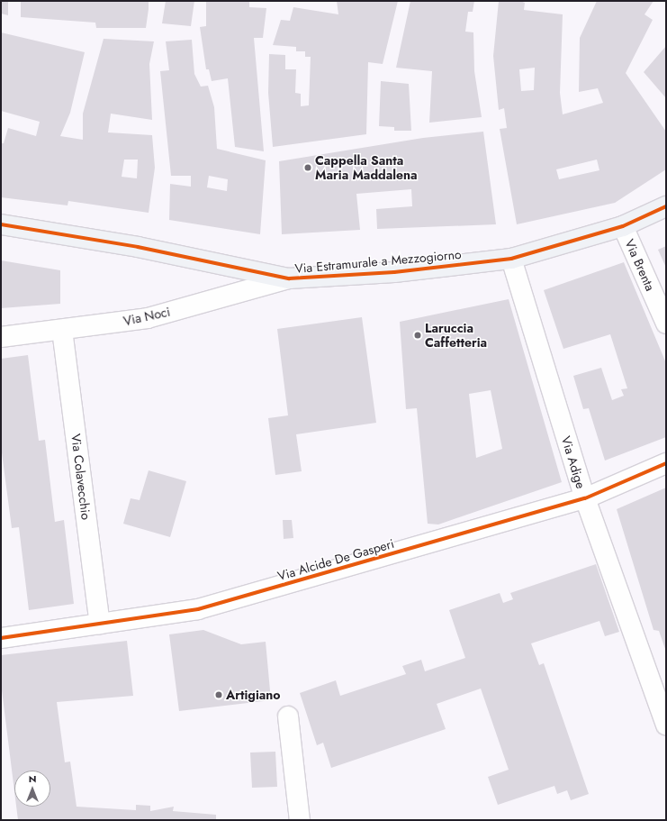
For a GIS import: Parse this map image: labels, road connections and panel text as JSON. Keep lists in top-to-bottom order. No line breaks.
{"streets":{"street":["Via Estramurale a Mezzogiorno","Via Brenta","Via Noci","Via Adige","Via Colavecchio","Via Alcide De Gasperi"]},"crossings":[["Via Estramurale a Mezzogiorno","Via Brenta"],["Via Estramurale a Mezzogiorno","Via Noci"],["Via Estramurale a Mezzogiorno","Via Adige"],["Via Noci","Via Colavecchio"],["Via Adige","Via Alcide De Gasperi"],["Via Colavecchio","Via Alcide De Gasperi"]],"places":["Cappella Santa Maria Maddalena","Laruccia Caffetteria","Artigiano"],"north":"top"}
